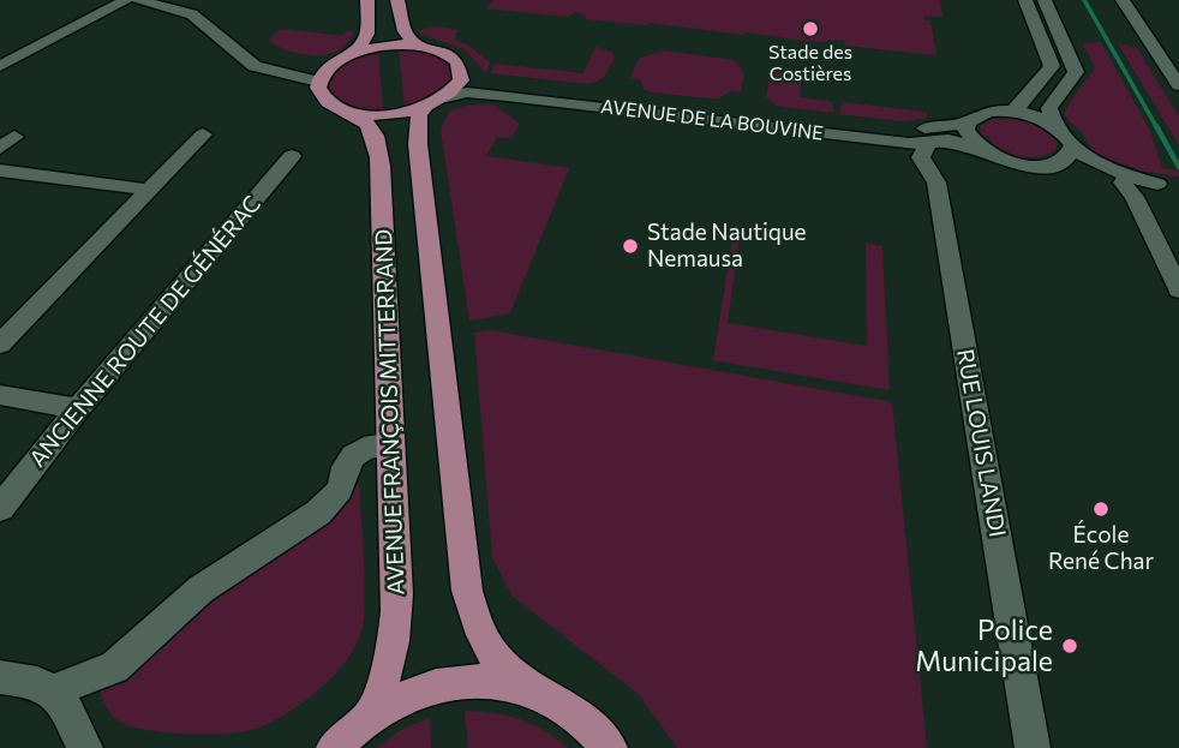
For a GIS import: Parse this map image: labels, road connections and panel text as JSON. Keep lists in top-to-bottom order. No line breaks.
{"streets":{"main road":["AVENUE FRANÇOIS MITTERRAND"],"street":["AVENUE DE LA BOUVINE","ANCIENNE ROUTE DE GÉNÉRAC","RUE LOUIS LANDI"]},"crossings":[["AVENUE DE LA BOUVINE","AVENUE FRANÇOIS MITTERRAND"],["AVENUE DE LA BOUVINE","RUE LOUIS LANDI"]],"places":["Stade des Costières","Stade Nautique Nemausa","École René Char","Police Municipale"]}
